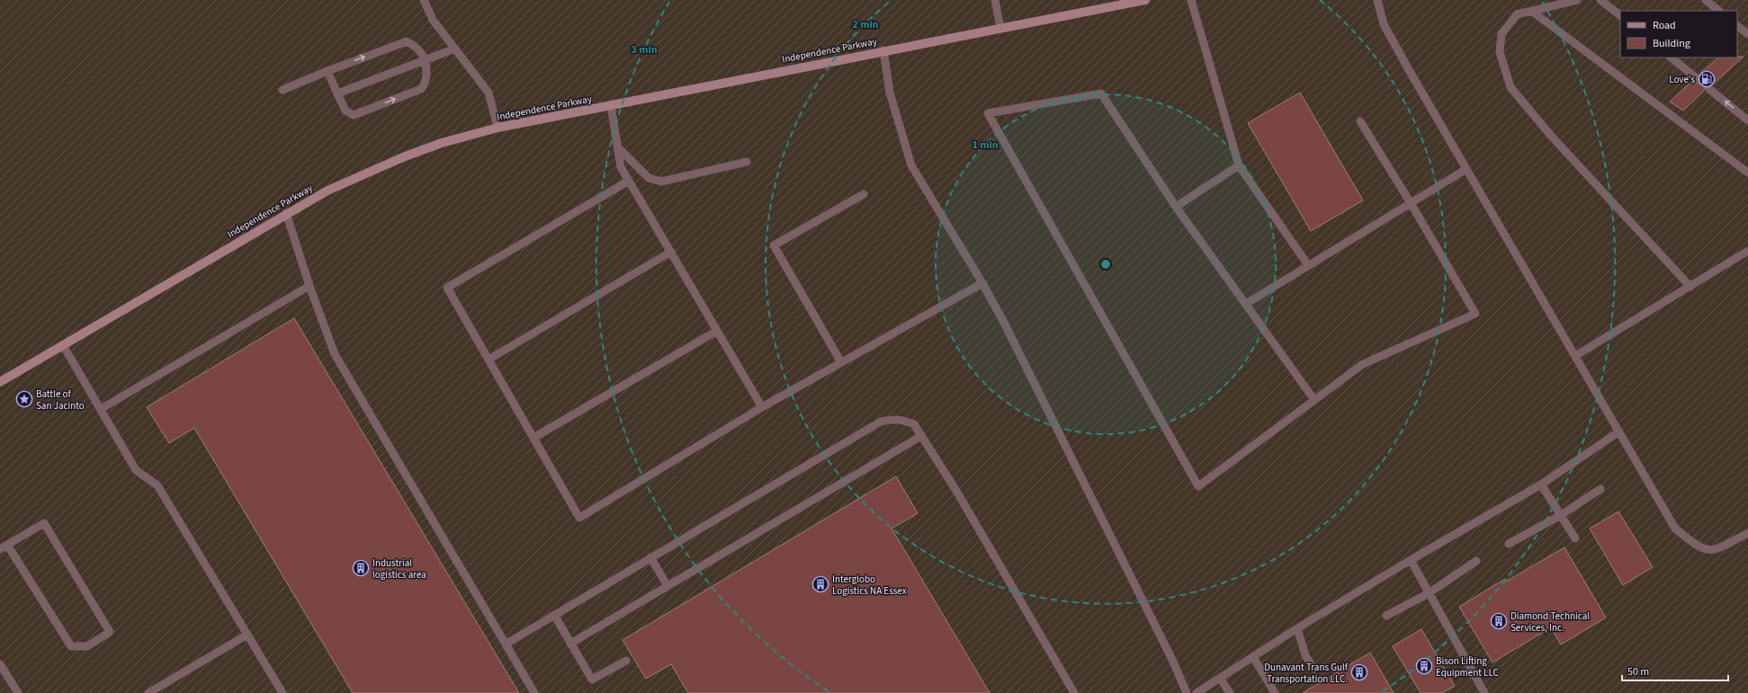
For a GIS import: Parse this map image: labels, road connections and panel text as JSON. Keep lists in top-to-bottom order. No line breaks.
{"streets":{"main road":["Independence Parkway"]},"places":{"fuel station":["Love's"],"place":["Battle of San Jacinto"],"building":["Industrial logistics area","Interglobo Logistics NA Essex","Diamond Technical Services, Inc.","Bison Lifting Equipment LLC","Dunavant Trans Gulf Transportation LLC."]},"legend":["Road","Building"],"scale_bar":"50 m","rings":["2 min","3 min","1 min"]}
